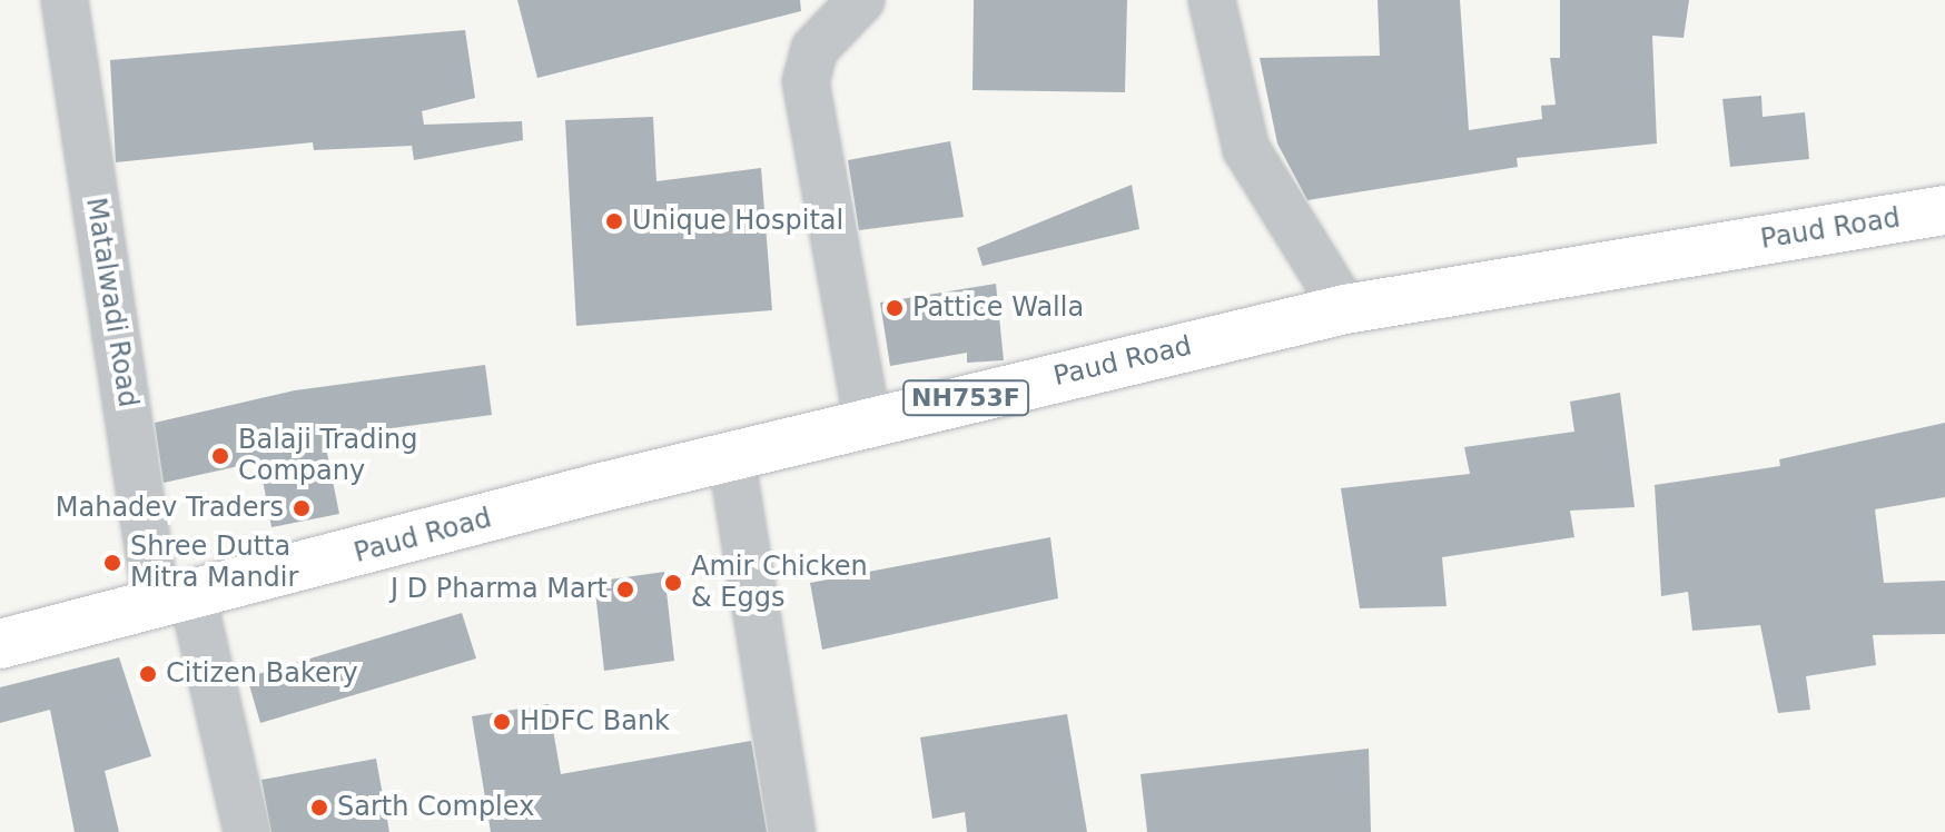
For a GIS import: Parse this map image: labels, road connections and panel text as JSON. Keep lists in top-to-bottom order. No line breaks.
{"streets":{"main road":["Paud Road","NH753F"],"street":["Matalwadi Road"]},"crossings":[["Paud Road","Matalwadi Road"]],"places":["Unique Hospital","Pattice Walla","Balaji Trading Company","Mahadev Traders","Shree Dutta Mitra Mandir","Amir Chicken & Eggs","J D Pharma Mart","Citizen Bakery","HDFC Bank","Sarth Complex"]}
